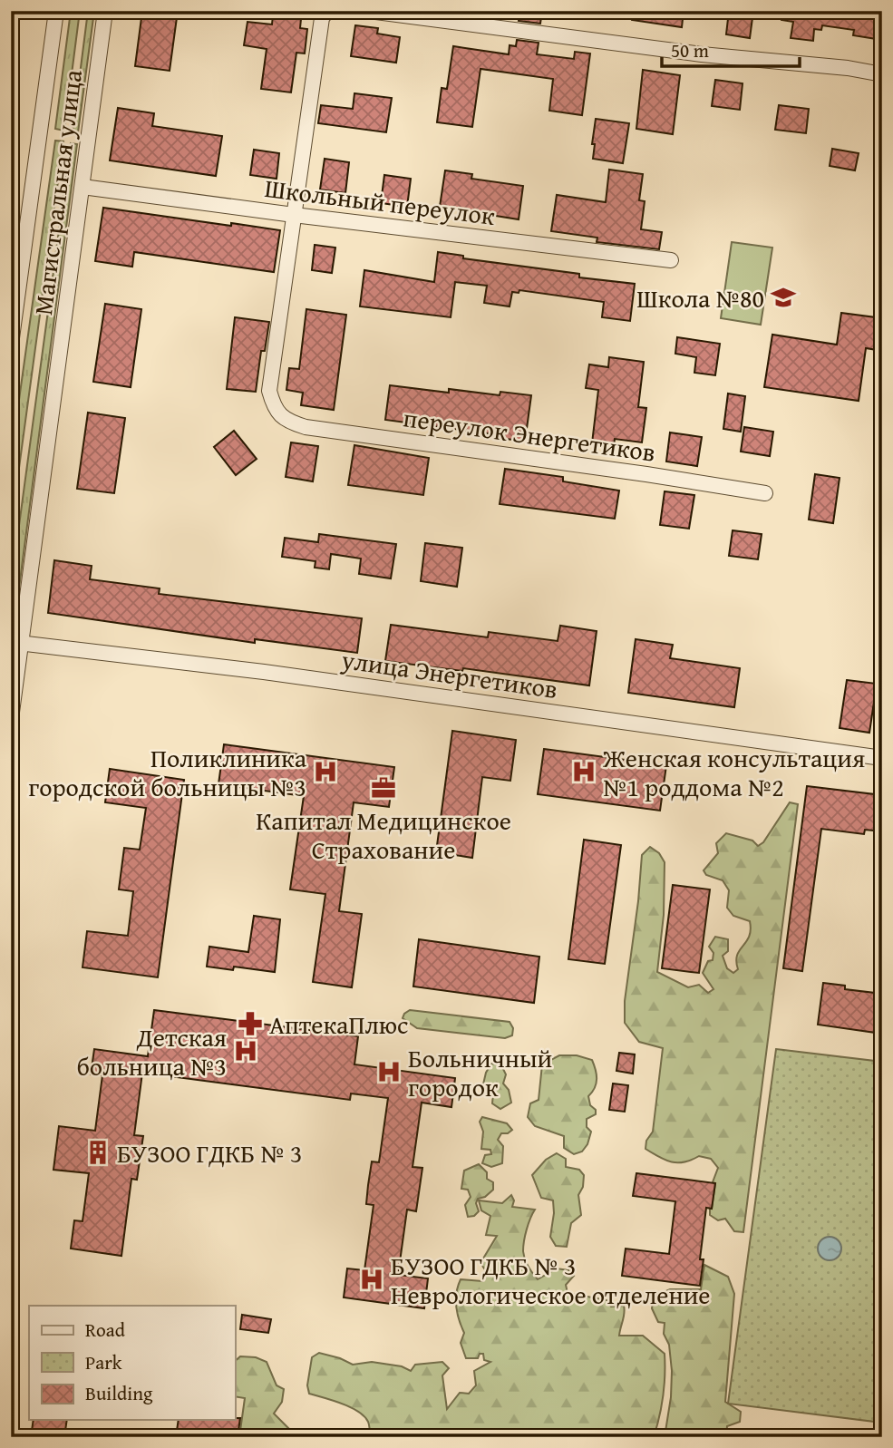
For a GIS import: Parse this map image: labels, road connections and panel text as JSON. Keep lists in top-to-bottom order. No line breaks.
{"streets":{"street":["Магистральная улица","Школьный переулок","переулок Энергетиков","улица Энергетиков"]},"crossings":[["Магистральная улица","Школьный переулок"],["Магистральная улица","улица Энергетиков"],["Школьный переулок","переулок Энергетиков"]],"places":{"school or university":["Школа №80"],"hospital":["Поликлиника городской больницы №3","Женская консультация №1 роддома №2","Детская больница №3","Больничный городок","БУЗОО ГДКБ № 3 Неврологическое отделение"],"office":["Капитал Медицинское Страхование"],"pharmacy":["АптекаПлюс"],"building":["БУЗОО ГДКБ № 3"]},"legend":["Road","Park","Building"],"scale_bar":"50 m"}
